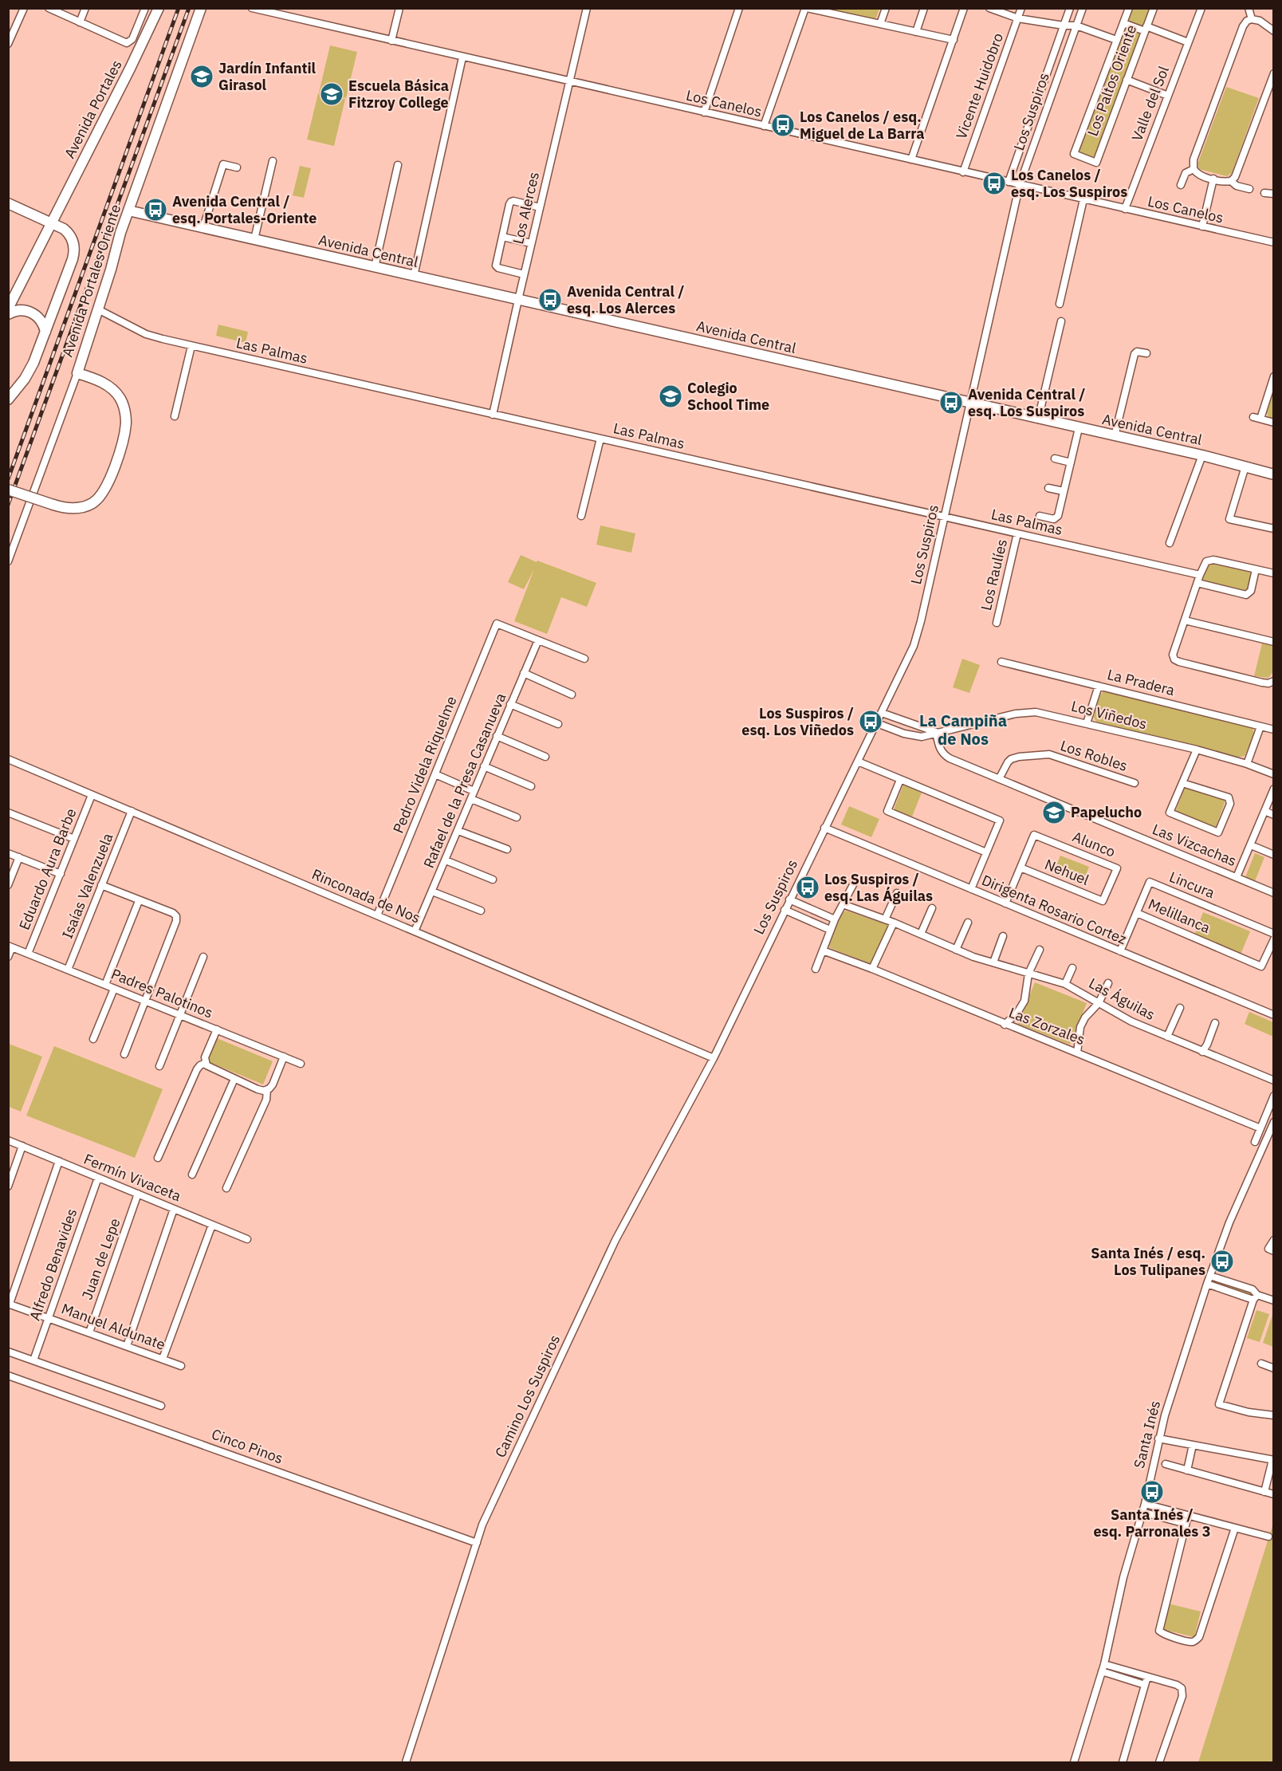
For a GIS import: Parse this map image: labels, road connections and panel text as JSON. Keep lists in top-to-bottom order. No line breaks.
{"streets":{"street":["Los Paltos Oriente","Vicente Huidobro","Los Canelos","Valle del Sol","Avenida Portales","Los Suspiros","Los Alerces","Avenida Central","Avenida Portales Oriente","Las Palmas","Los Raulíes","La Pradera","Los Viñedos","Los Robles","Pedro Videla Riquelme","Rafael de la Presa Casanueva","Alunco","Las Vizcachas","Eduardo Aura Barbe","Nehuel","Lincura","Isaías Valenzuela","Rinconada de Nos","Dirigenta Rosario Cortez","Melillanca","Padres Palotinos","Las Águilas","Las Zorzales","Fermín Vivaceta","Juan de Lepe","Alfredo Benavides","Manuel Aldunate","Camino Los Suspiros","Santa Inés","Cinco Pinos"]},"crossings":[["Vicente Huidobro","Los Canelos"],["Los Canelos","Valle del Sol"],["Los Canelos","Los Suspiros"],["Los Canelos","Los Alerces"],["Los Suspiros","Avenida Central"],["Los Suspiros","Las Palmas"],["Los Suspiros","Los Viñedos"],["Los Suspiros","Rinconada de Nos"],["Los Suspiros","Dirigenta Rosario Cortez"],["Los Suspiros","Camino Los Suspiros"],["Los Alerces","Avenida Central"],["Los Alerces","Las Palmas"],["Avenida Central","Avenida Portales Oriente"],["Avenida Portales Oriente","Las Palmas"],["Las Palmas","Los Raulíes"],["Los Viñedos","Las Vizcachas"],["Los Robles","Las Vizcachas"],["Pedro Videla Riquelme","Rafael de la Presa Casanueva"],["Pedro Videla Riquelme","Rinconada de Nos"],["Rafael de la Presa Casanueva","Rinconada de Nos"],["Alunco","Nehuel"],["Eduardo Aura Barbe","Rinconada de Nos"],["Eduardo Aura Barbe","Padres Palotinos"],["Lincura","Melillanca"],["Isaías Valenzuela","Rinconada de Nos"],["Isaías Valenzuela","Padres Palotinos"],["Rinconada de Nos","Camino Los Suspiros"],["Fermín Vivaceta","Juan de Lepe"],["Fermín Vivaceta","Alfredo Benavides"],["Juan de Lepe","Manuel Aldunate"],["Alfredo Benavides","Manuel Aldunate"],["Camino Los Suspiros","Cinco Pinos"]],"districts":["La Campiña de Nos"],"places":{"school or university":["Jardín Infantil Girasol","Escuela Básica Fitzroy College","Colegio School Time","Papelucho"],"bus stop":["Los Canelos / esq. Miguel de La Barra","Los Canelos / esq. Los Suspiros","Avenida Central / esq. Portales-Oriente","Avenida Central / esq. Los Alerces","Avenida Central / esq. Los Suspiros","Los Suspiros / esq. Los Viñedos","Los Suspiros / esq. Las Águilas","Santa Inés / esq. Los Tulipanes","Santa Inés / esq. Parronales 3"]}}
